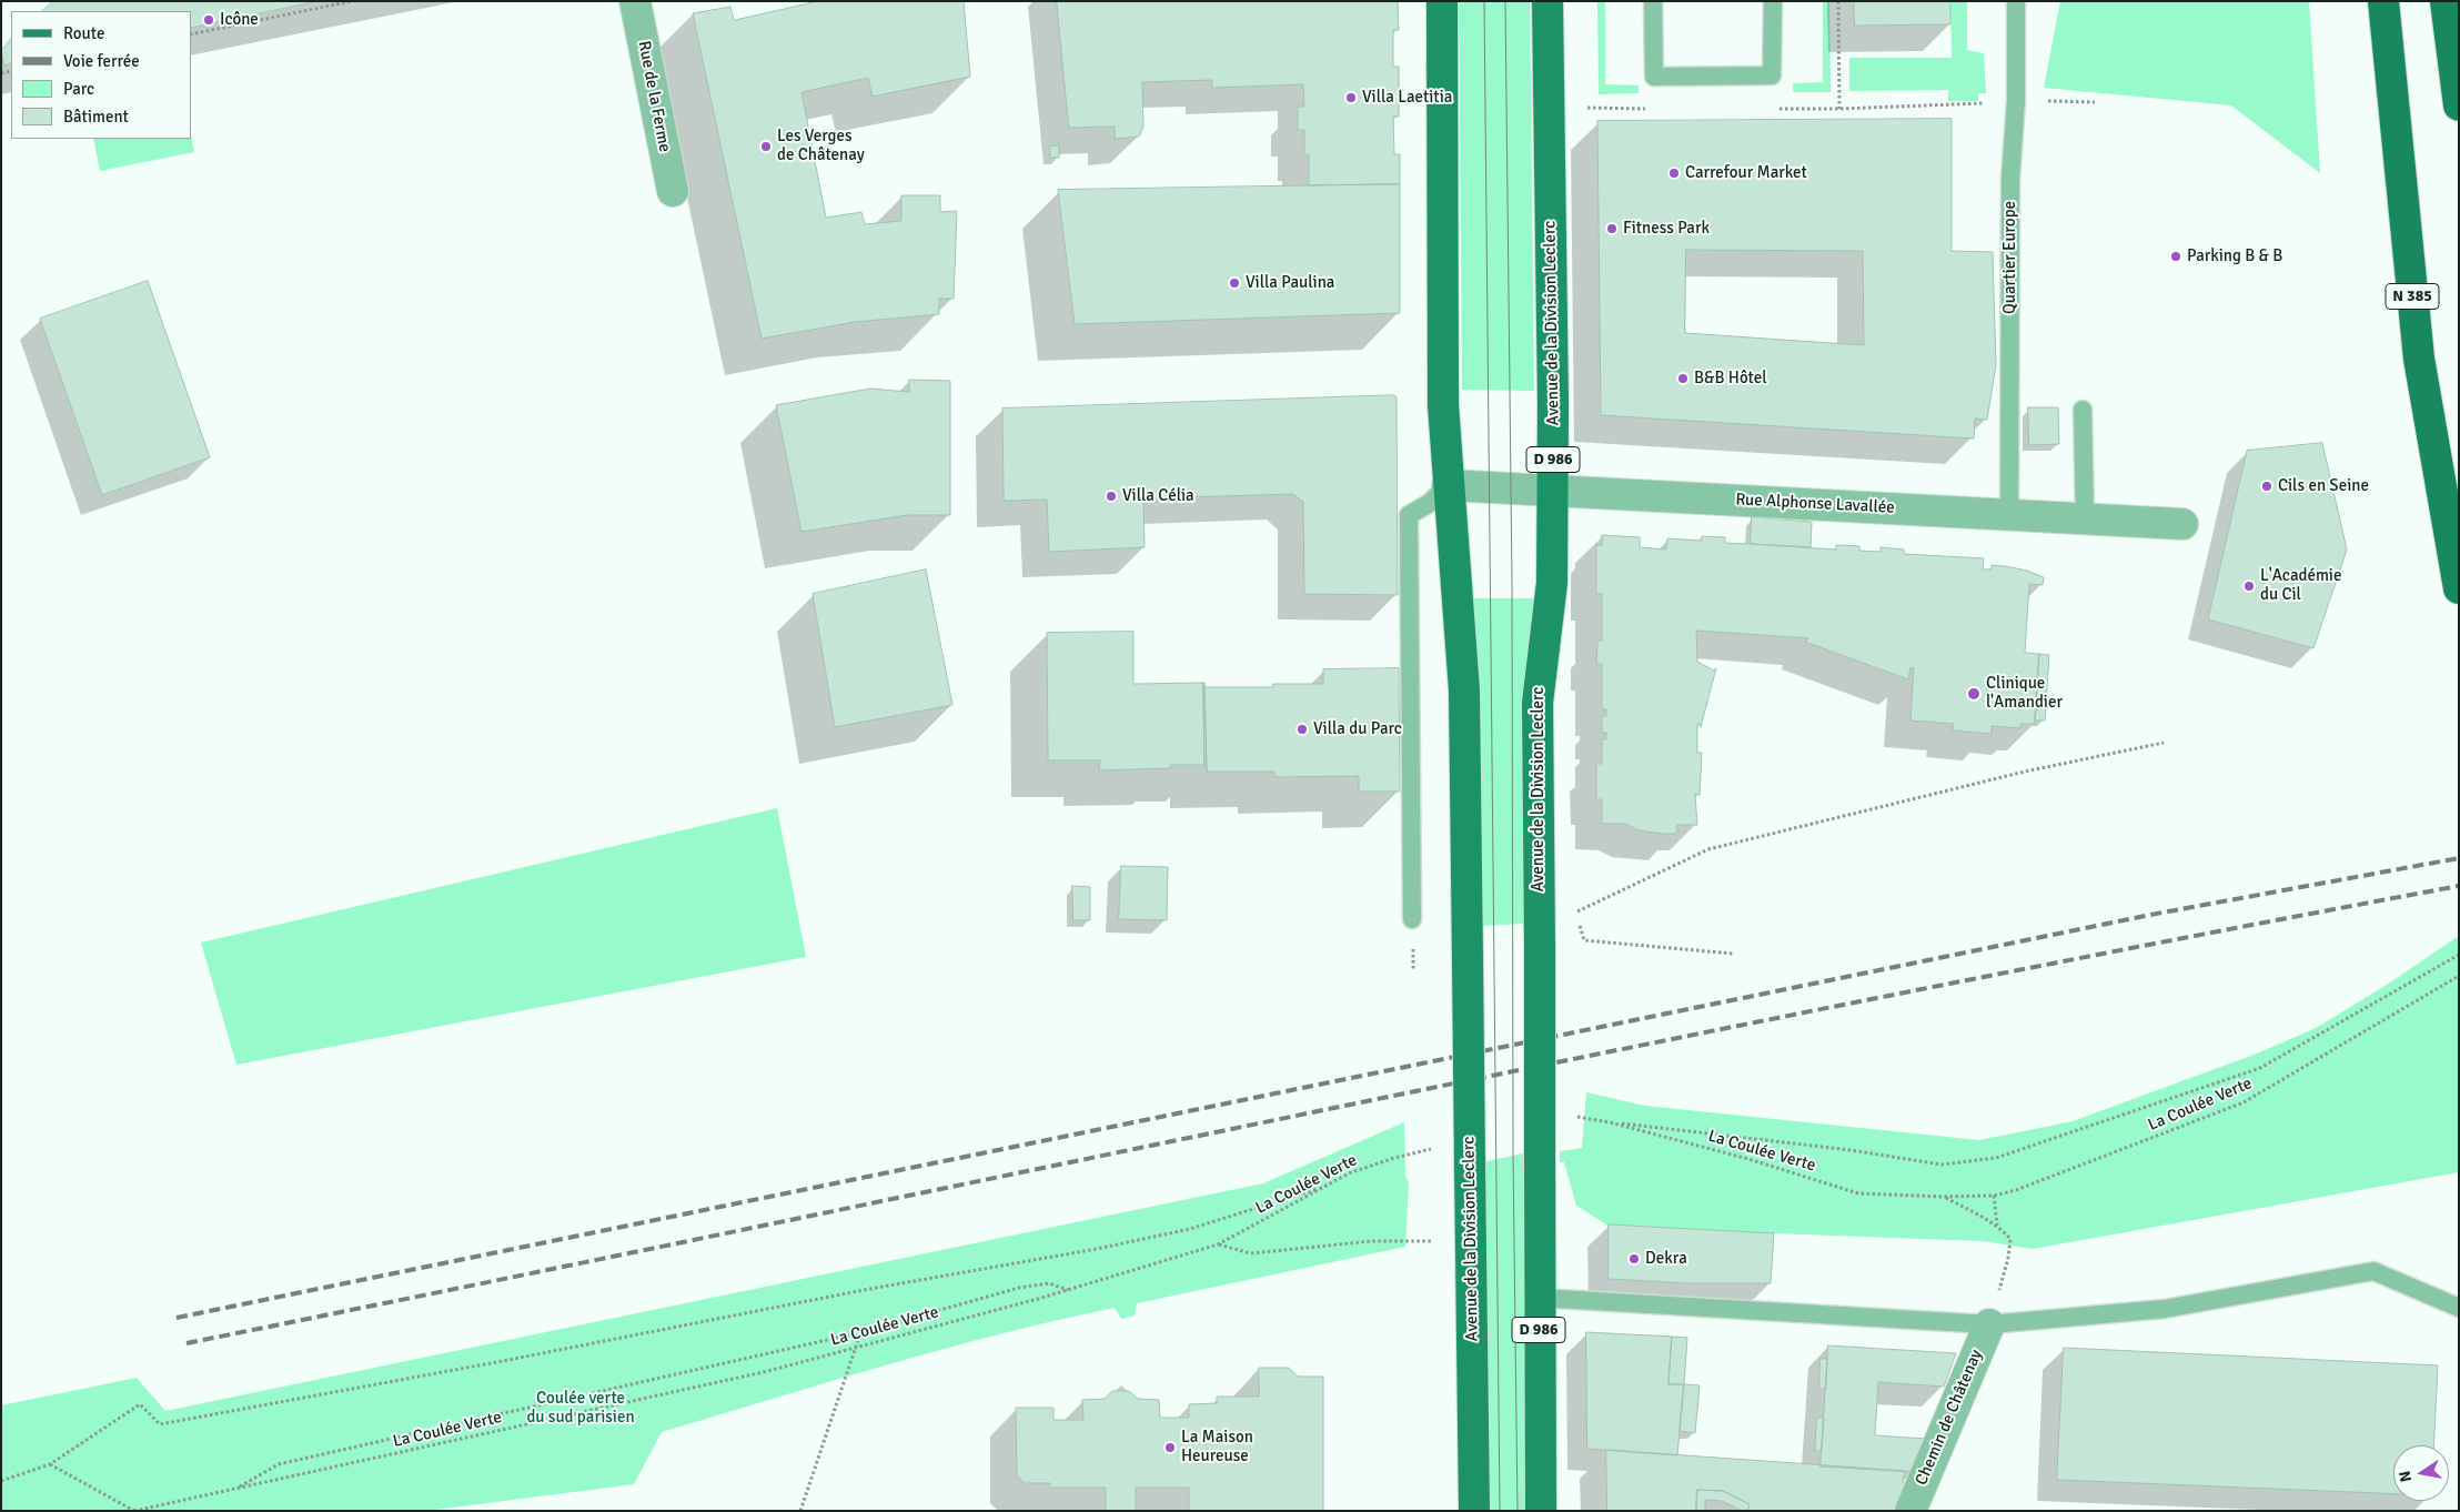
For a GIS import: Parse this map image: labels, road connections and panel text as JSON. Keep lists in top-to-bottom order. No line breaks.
{"streets":{"highway":["N 385"],"main road":["Avenue de la Division Leclerc","D 986"],"street":["Rue de la Ferme","Rue Alphonse Lavallée","Chemin de Châtenay"],"lane":["Quartier Europe"],"path":["La Coulée Verte"]},"crossings":[["Quartier Europe","Rue Alphonse Lavallée"],["Avenue de la Division Leclerc","Rue Alphonse Lavallée"]],"parks":["Coulée verte du sud parisien"],"places":["Icône","Villa Laetitia","Les Verges de Châtenay","Carrefour Market","Fitness Park","Parking B & B","Villa Paulina","B&B Hôtel","Cils en Seine","Villa Célia","L'Académie du Cil","Clinique l'Amandier","Villa du Parc","Dekra","La Maison Heureuse"],"legend":["Route","Voie ferrée","Parc","Bâtiment"],"north":"left"}
